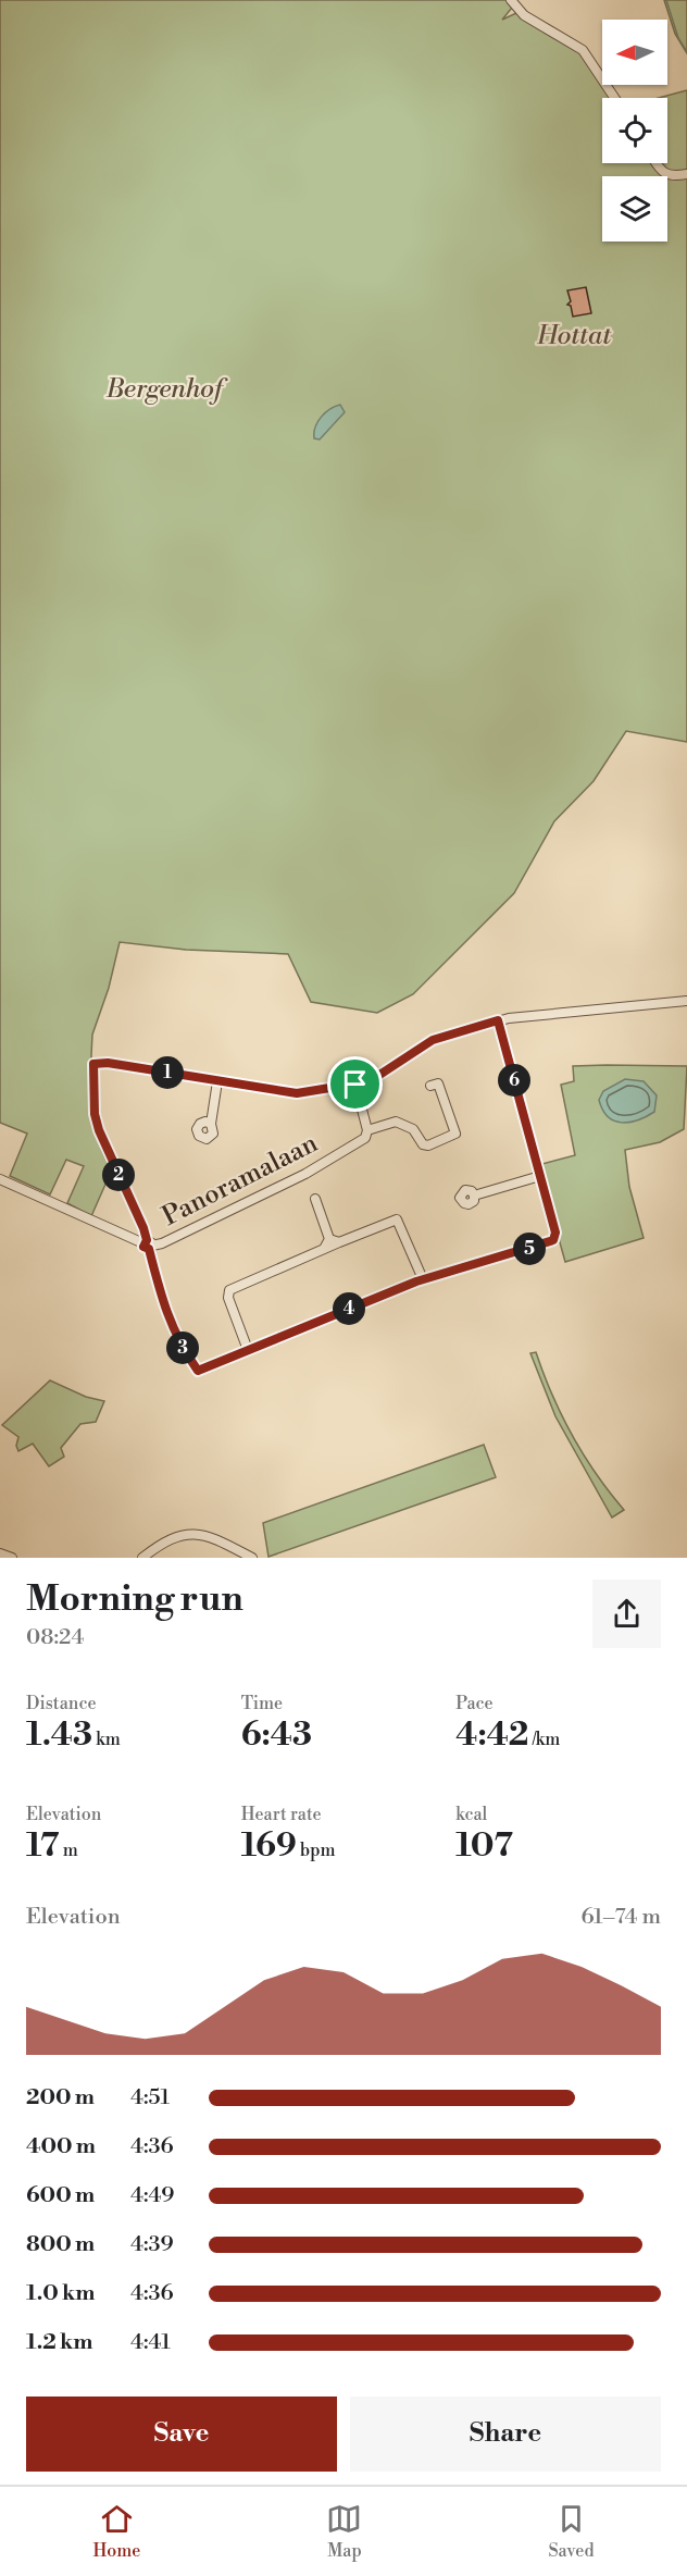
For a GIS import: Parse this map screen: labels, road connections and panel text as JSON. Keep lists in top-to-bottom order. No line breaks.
{"streets":{"street":["Panoramalaan"]},"parks":["Hottat","Bergenhof"],"north":"left","page":{"pins":["1","6","2","5","4","3"],"heading":["Morning run","08:24"],"stats":[["Distance","1.43 km"],["Time","6:43"],["Pace","4:42 /km"],["Elevation","17 m"],["Heart rate","169 bpm"],["kcal","107"]],"chart":["Elevation","61–74 m"],"list":[{"name":"200 m","note":"4:51"},{"name":"400 m","note":"4:36"},{"name":"600 m","note":"4:49"},{"name":"800 m","note":"4:39"},{"name":"1.0 km","note":"4:36"},{"name":"1.2 km","note":"4:41"}],"buttons":["Save","Share"],"tabs":["Home","Map","Saved"]}}
